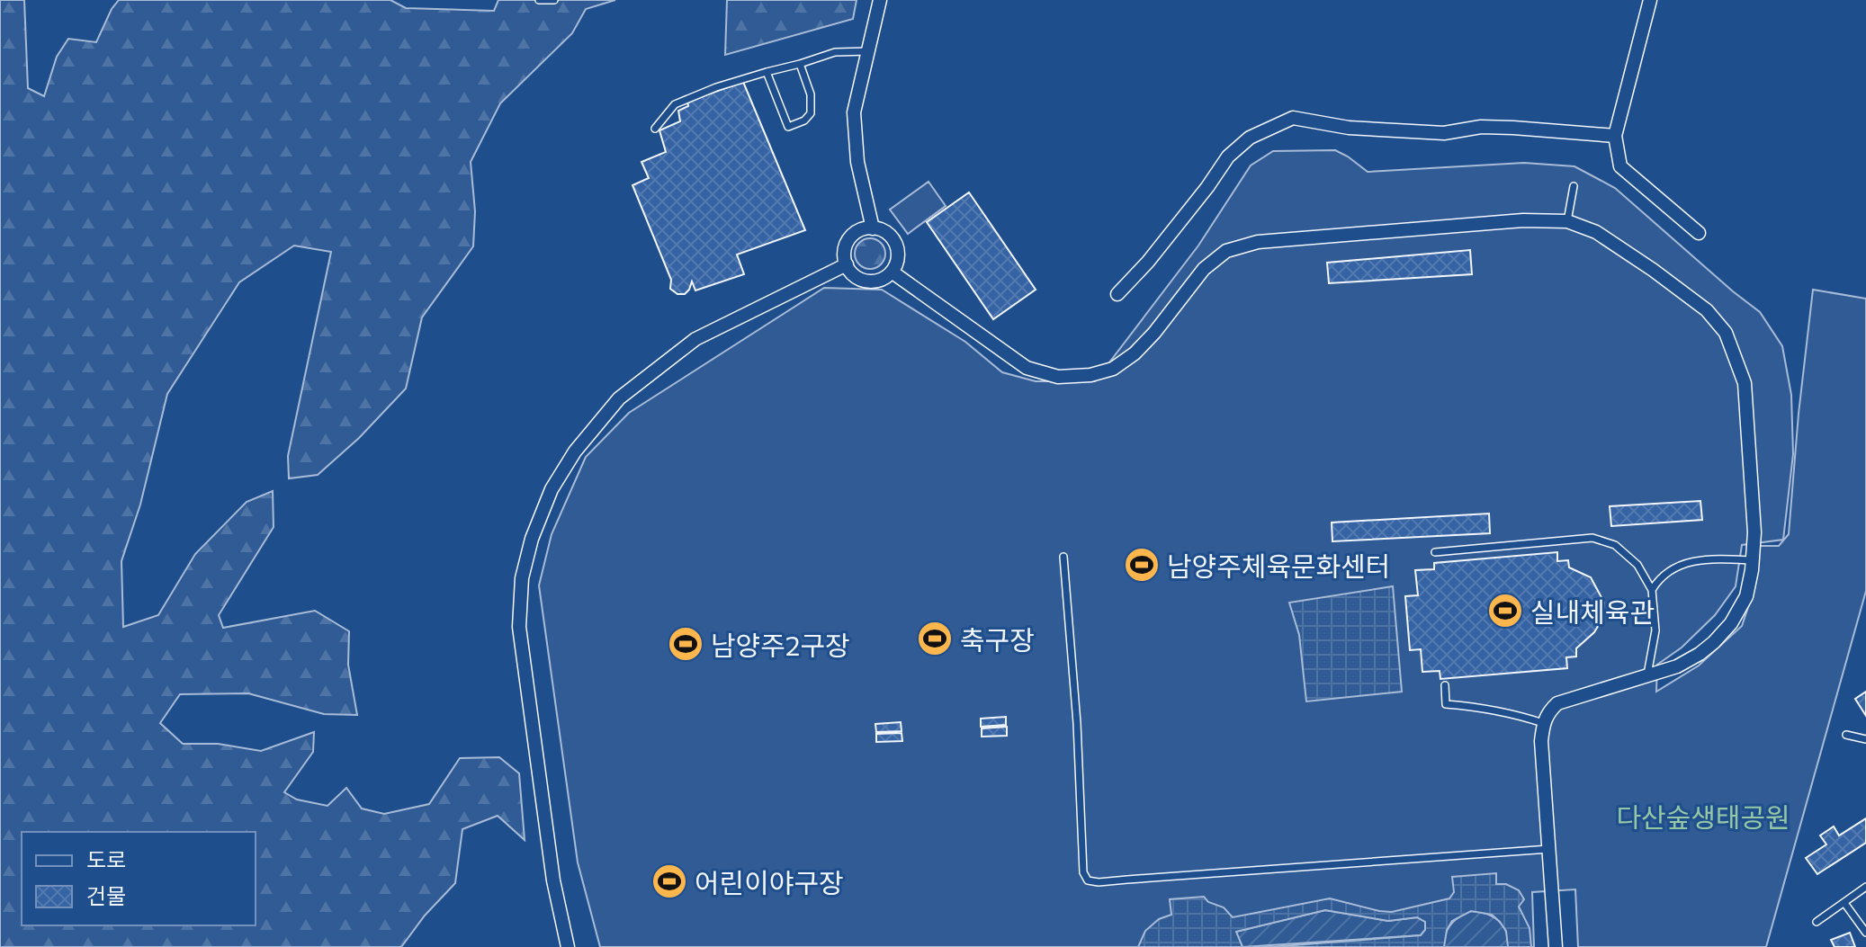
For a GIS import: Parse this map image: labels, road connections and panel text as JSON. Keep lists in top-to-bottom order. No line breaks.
{"parks":["다산숲생태공원"],"places":{"sports":["남양주체육문화센터","실내체육관","축구장","남양주2구장","어린이야구장"]},"legend":["도로","건물"]}
